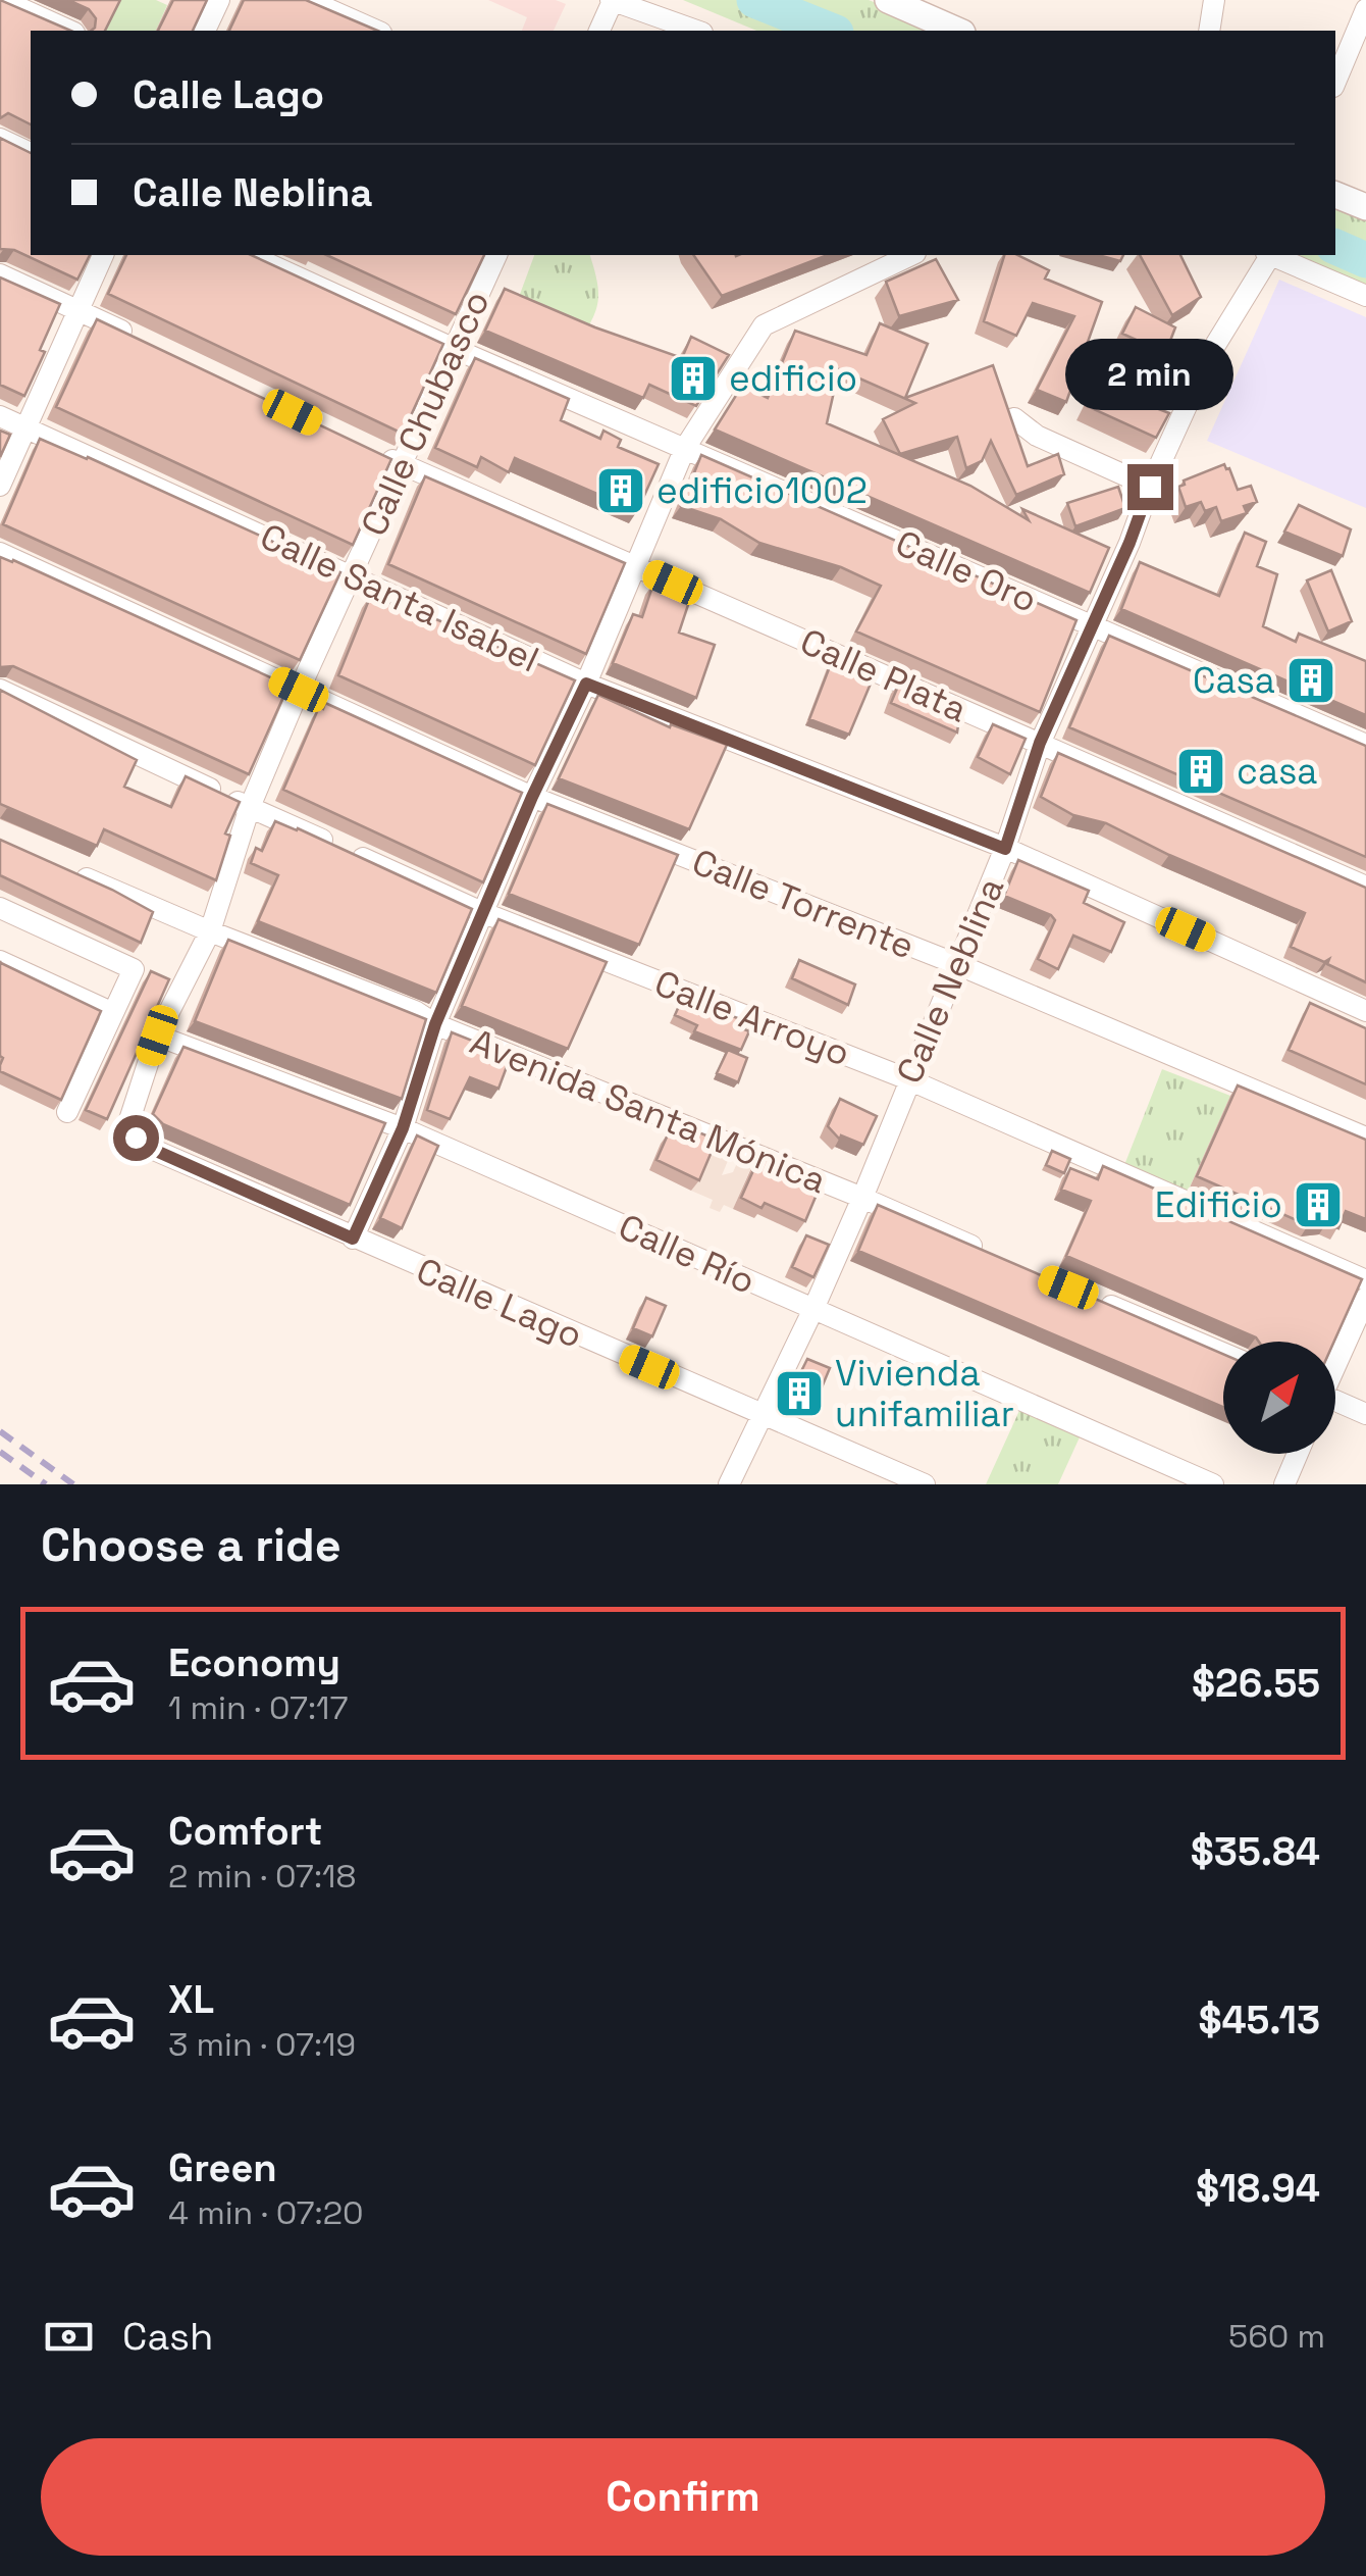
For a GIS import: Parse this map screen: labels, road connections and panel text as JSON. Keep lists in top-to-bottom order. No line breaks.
{"streets":{"street":["Calle Chubasco","Calle Oro","Calle Santa Isabel","Calle Plata","Calle Torrente","Calle Neblina","Calle Arroyo","Avenida Santa Mónica","Calle Río","Calle Lago"]},"crossings":[["Calle Chubasco","Calle Oro"],["Calle Chubasco","Calle Santa Isabel"],["Calle Chubasco","Calle Plata"],["Calle Chubasco","Calle Torrente"],["Calle Chubasco","Calle Arroyo"],["Calle Chubasco","Avenida Santa Mónica"],["Calle Chubasco","Calle Río"],["Calle Chubasco","Calle Lago"],["Calle Oro","Calle Neblina"],["Calle Santa Isabel","Calle Neblina"],["Calle Plata","Calle Neblina"],["Calle Torrente","Calle Neblina"],["Calle Neblina","Calle Arroyo"],["Calle Neblina","Avenida Santa Mónica"],["Calle Neblina","Calle Río"],["Calle Neblina","Calle Lago"]],"places":{"building":["edificio","edificio1002","Casa","casa","Edificio","Vivienda unifamiliar"]},"north":"top right","page":{"banner":["Calle Lago","Calle Neblina"],"bubble":"2 min","heading":"Choose a ride","list":[{"name":"Economy","note":"1 min · 07:17","value":"$26.55"},{"name":"Comfort","note":"2 min · 07:18","value":"$35.84"},{"name":"XL","note":"3 min · 07:19","value":"$45.13"},{"name":"Green","note":"4 min · 07:20","value":"$18.94"}],"pay":["Cash","560 m"],"buttons":"Confirm"}}
